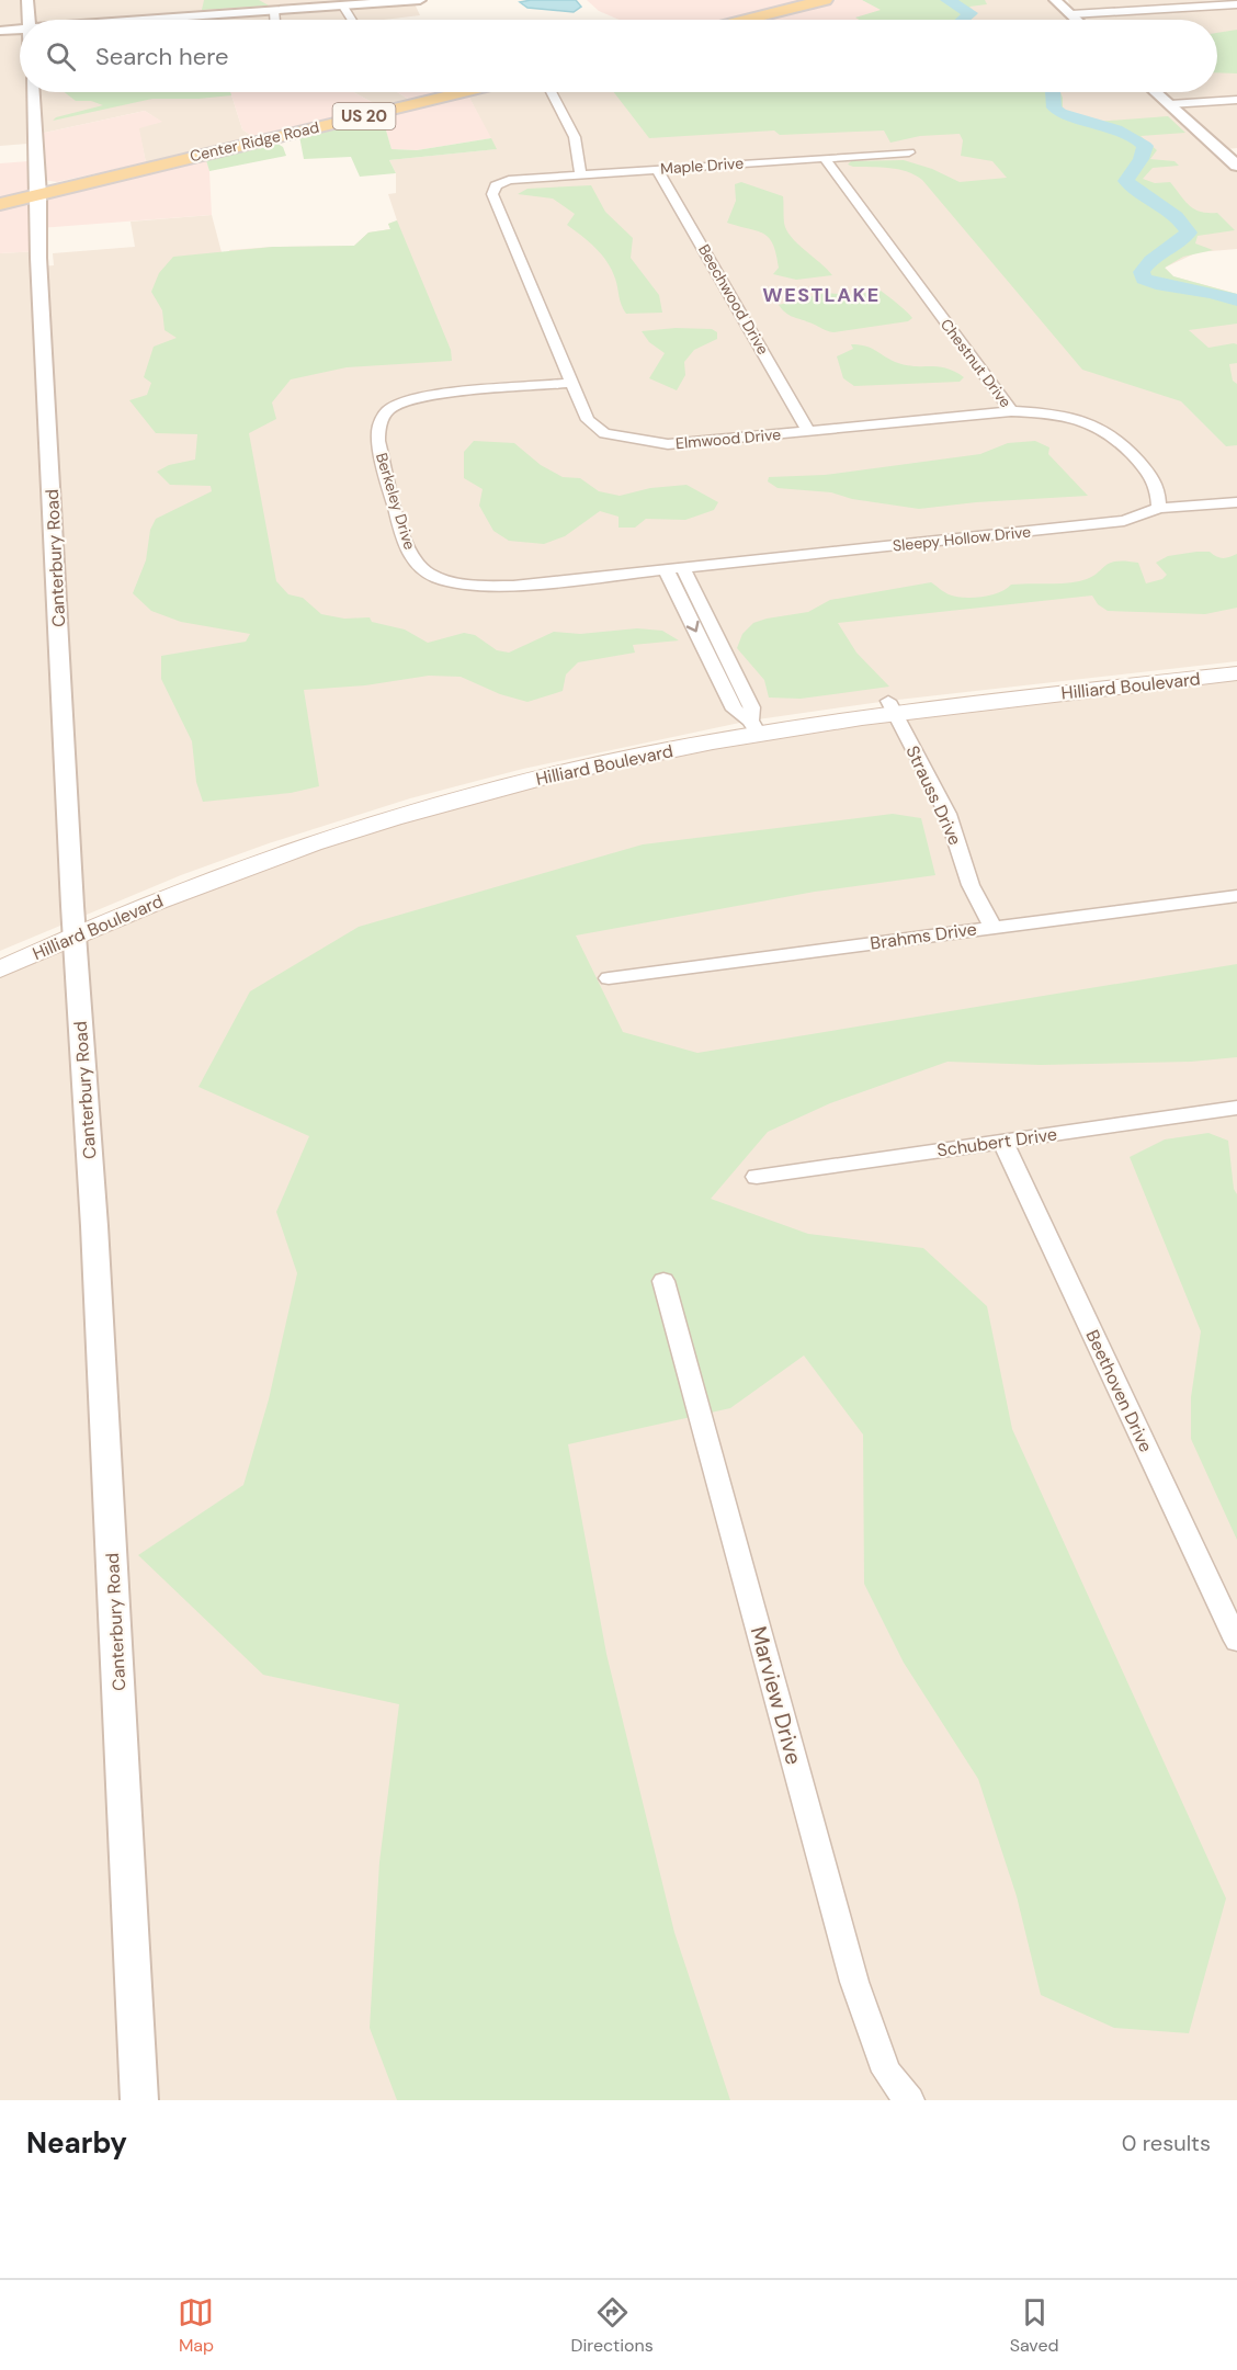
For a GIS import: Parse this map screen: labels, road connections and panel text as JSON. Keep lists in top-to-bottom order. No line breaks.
{"streets":{"main road":["US 20","Center Ridge Road","Hilliard Boulevard"],"street":["Maple Drive","Beechwood Drive","Chestnut Drive","Elmwood Drive","Berkeley Drive","Sleepy Hollow Drive","Canterbury Road","Strauss Drive","Brahms Drive","Schubert Drive","Beethoven Drive","Marview Drive"]},"crossings":[["Center Ridge Road","Canterbury Road"],["Maple Drive","Beechwood Drive"],["Maple Drive","Chestnut Drive"],["Maple Drive","Elmwood Drive"],["Beechwood Drive","Elmwood Drive"],["Chestnut Drive","Elmwood Drive"],["Chestnut Drive","Sleepy Hollow Drive"],["Elmwood Drive","Berkeley Drive"],["Berkeley Drive","Sleepy Hollow Drive"],["Canterbury Road","Hilliard Boulevard"],["Hilliard Boulevard","Strauss Drive"],["Strauss Drive","Brahms Drive"],["Schubert Drive","Beethoven Drive"]],"districts":["WESTLAKE"],"page":{"search":"Search here","heading":["Nearby","0 results"],"nav":["Map","Directions","Saved"]}}
